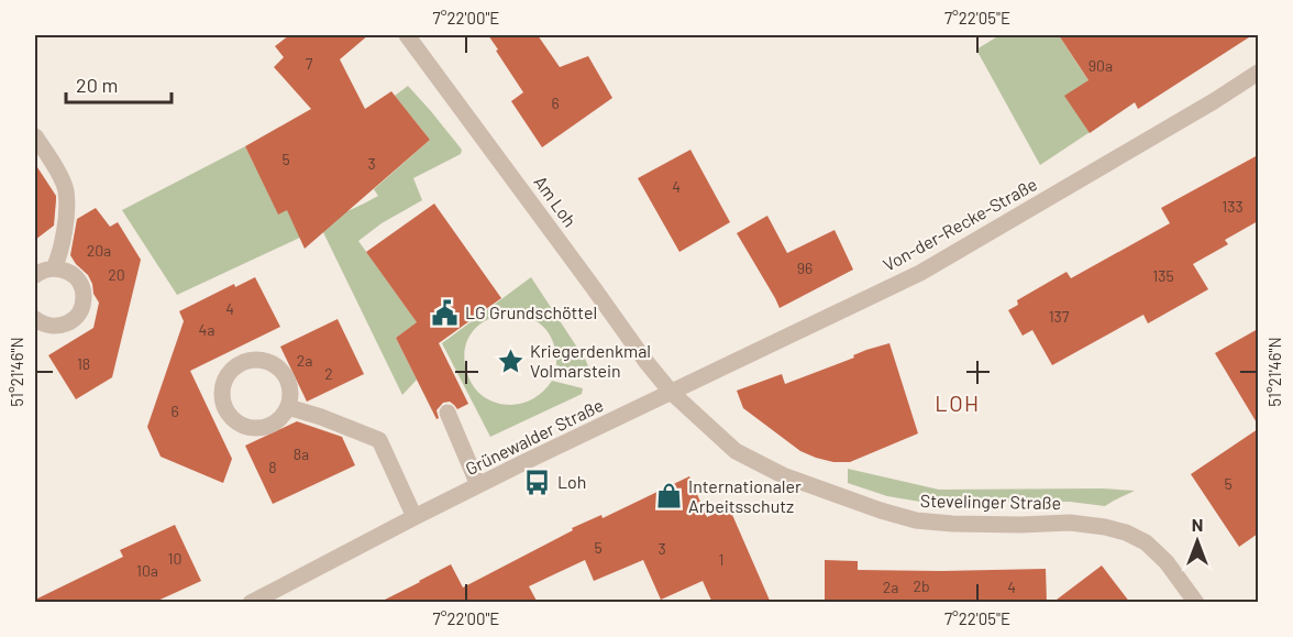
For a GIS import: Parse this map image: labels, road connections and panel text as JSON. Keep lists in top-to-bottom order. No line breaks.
{"streets":{"street":["Am Loh","Von-der-Recke-Straße","Grünewalder Straße","Stevelinger Straße"]},"crossings":[["Am Loh","Von-der-Recke-Straße"],["Am Loh","Grünewalder Straße"],["Am Loh","Stevelinger Straße"],["Von-der-Recke-Straße","Grünewalder Straße"],["Von-der-Recke-Straße","Stevelinger Straße"],["Grünewalder Straße","Stevelinger Straße"]],"districts":["LOH"],"places":{"public building":["LG Grundschöttel"],"place":["Kriegerdenkmal Volmarstein"],"bus stop":["Loh"],"shop":["Internationaler Arbeitsschutz"]},"house_numbers":["7","90a","6","5","3","4","133","20a","96","20","135","4","137","4a","2a","18","2","6","8a","8","5","5","3","10","1","10a","2b","2a","4"],"scale_bar":"20 m","north":"top","coordinates":["7°22'00\"E","7°22'05\"E","51°21'46\"N"]}
